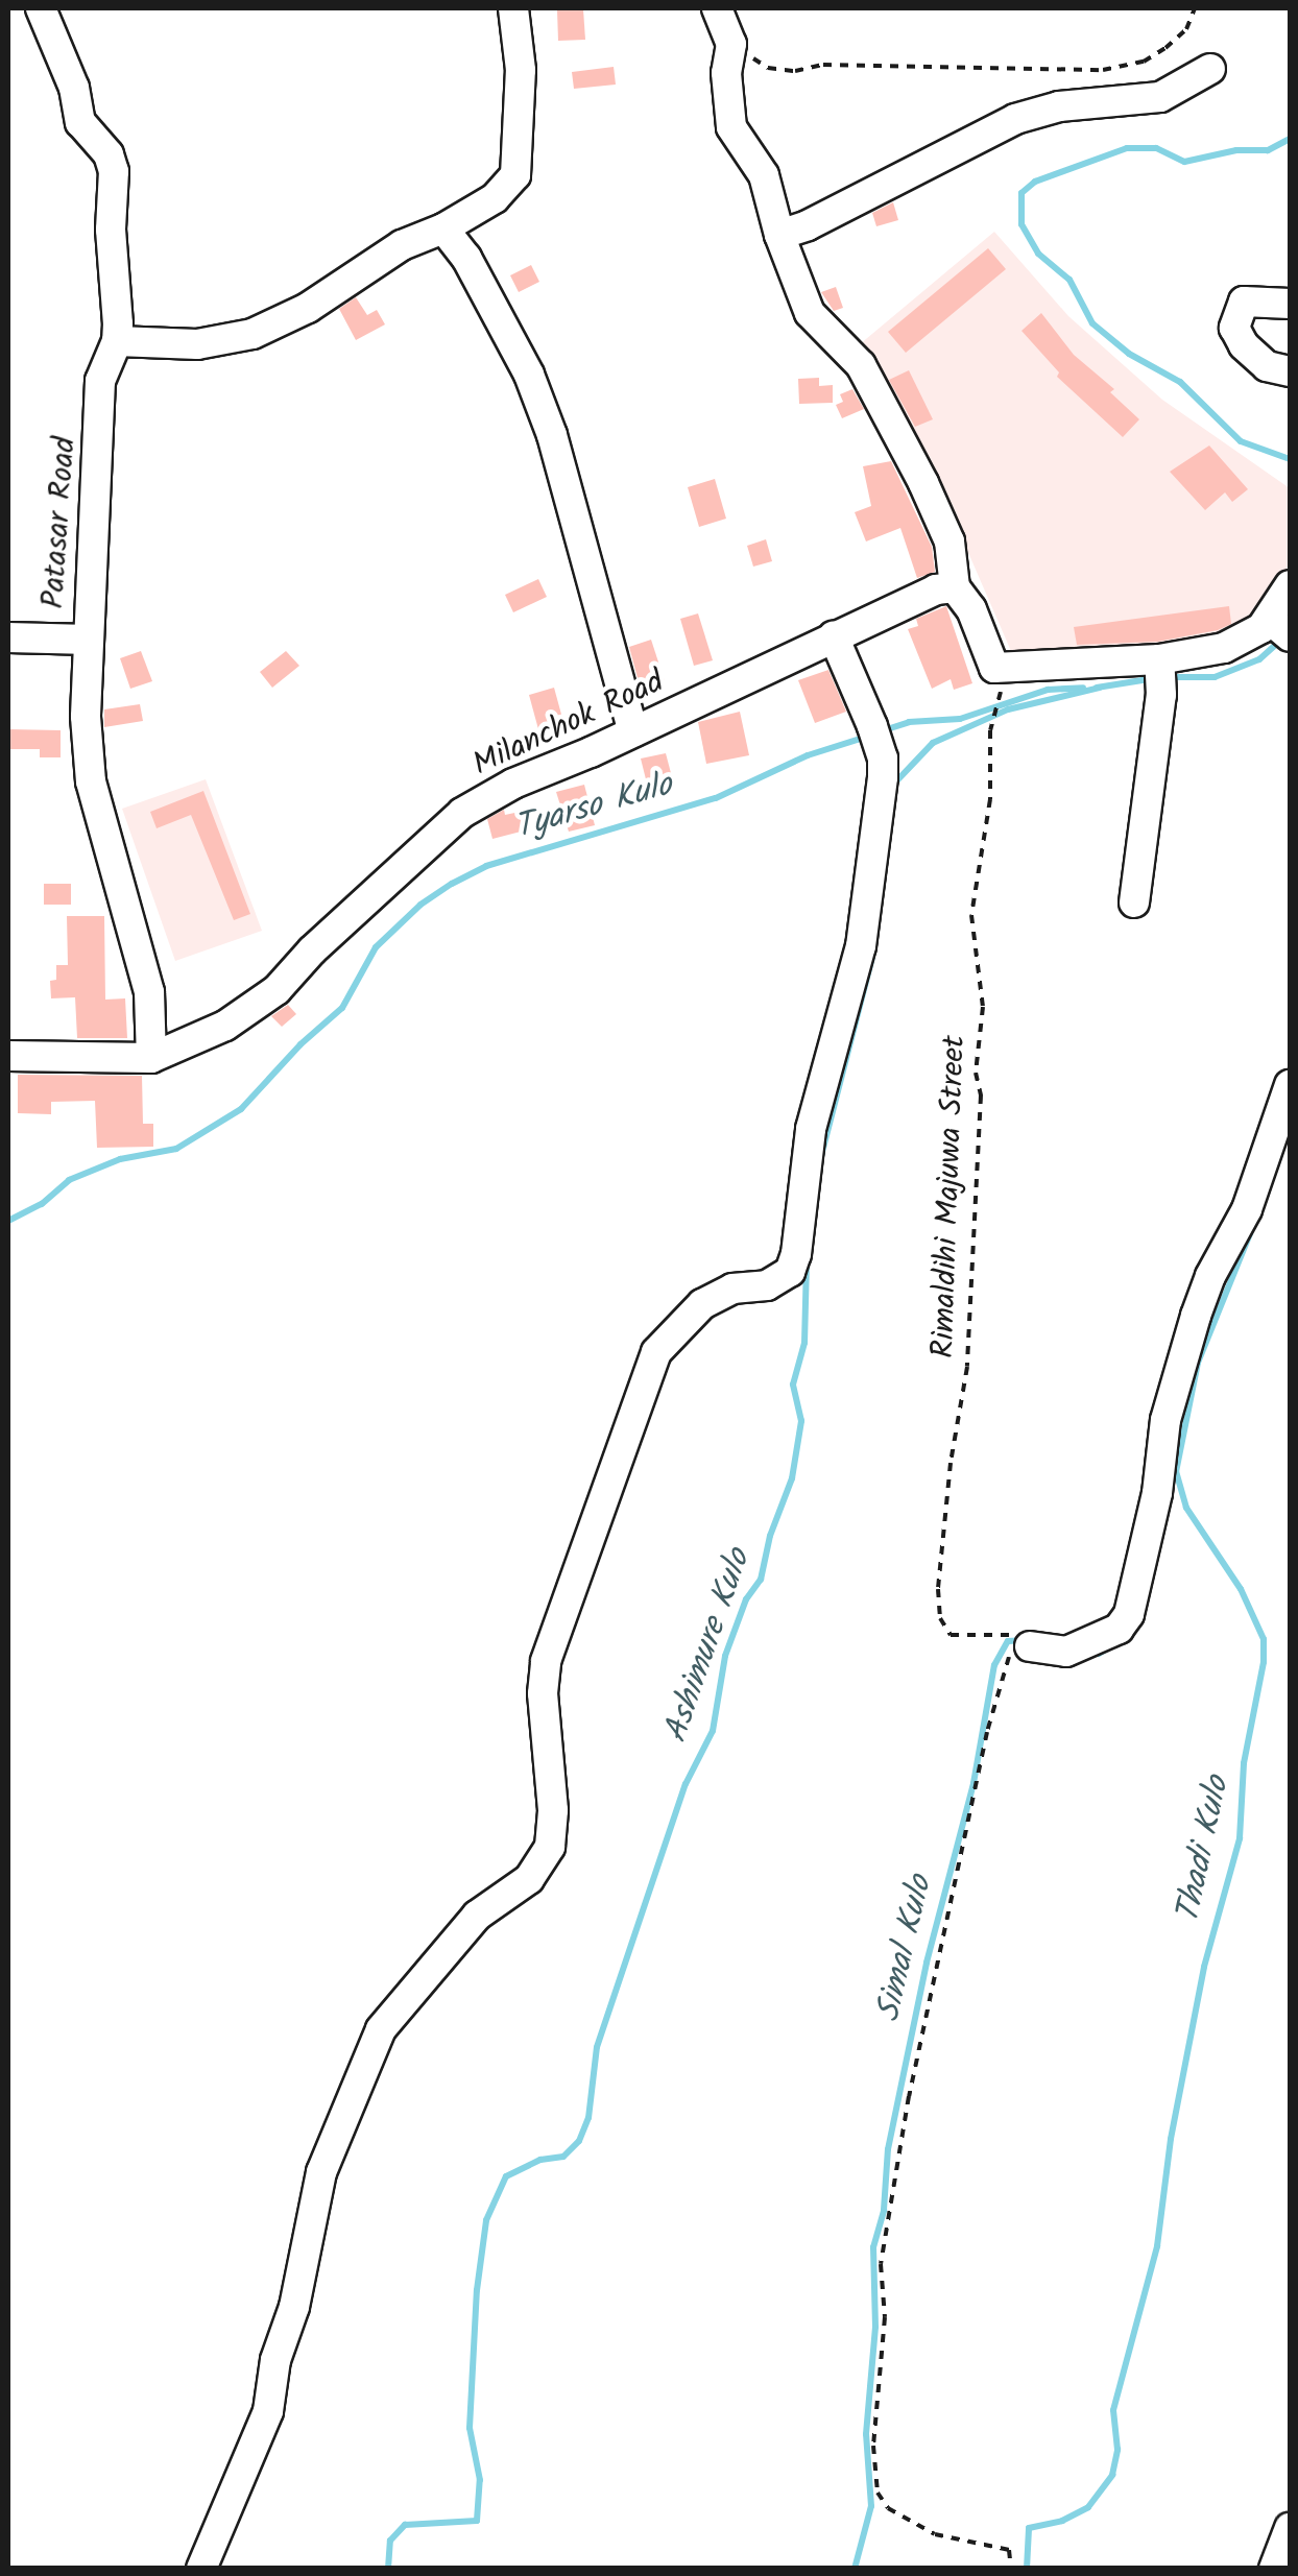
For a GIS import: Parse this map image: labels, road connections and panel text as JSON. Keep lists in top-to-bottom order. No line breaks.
{"streets":{"street":["Patasar Road","Milanchok Road"],"path":["Rimaldihi Majuwa Street"]},"crossings":[["Patasar Road","Milanchok Road"]],"water":["Tyarso Kulo","Ashimure Kulo","Thadi Kulo","Simal Kulo"]}
